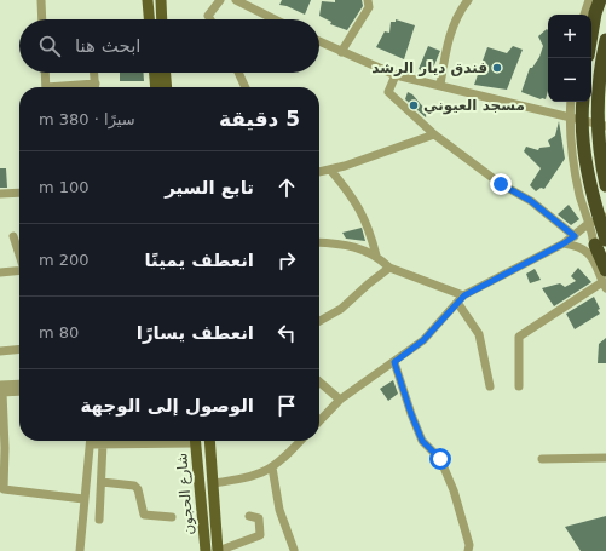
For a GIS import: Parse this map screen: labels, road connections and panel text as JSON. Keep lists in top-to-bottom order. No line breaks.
{"streets":{"main road":["شارع الحجون"]},"places":["فندق ديار الرشد","مسجد العيوني"],"page":{"map_buttons":["+","−"],"search":"ابحث هنا","heading":["5 دقيقة","سيرًا · 380 m"],"list":[["تابع السير","100 m"],["انعطف يمينًا","200 m"],["انعطف يسارًا","80 m"],"الوصول إلى الوجهة"]}}
